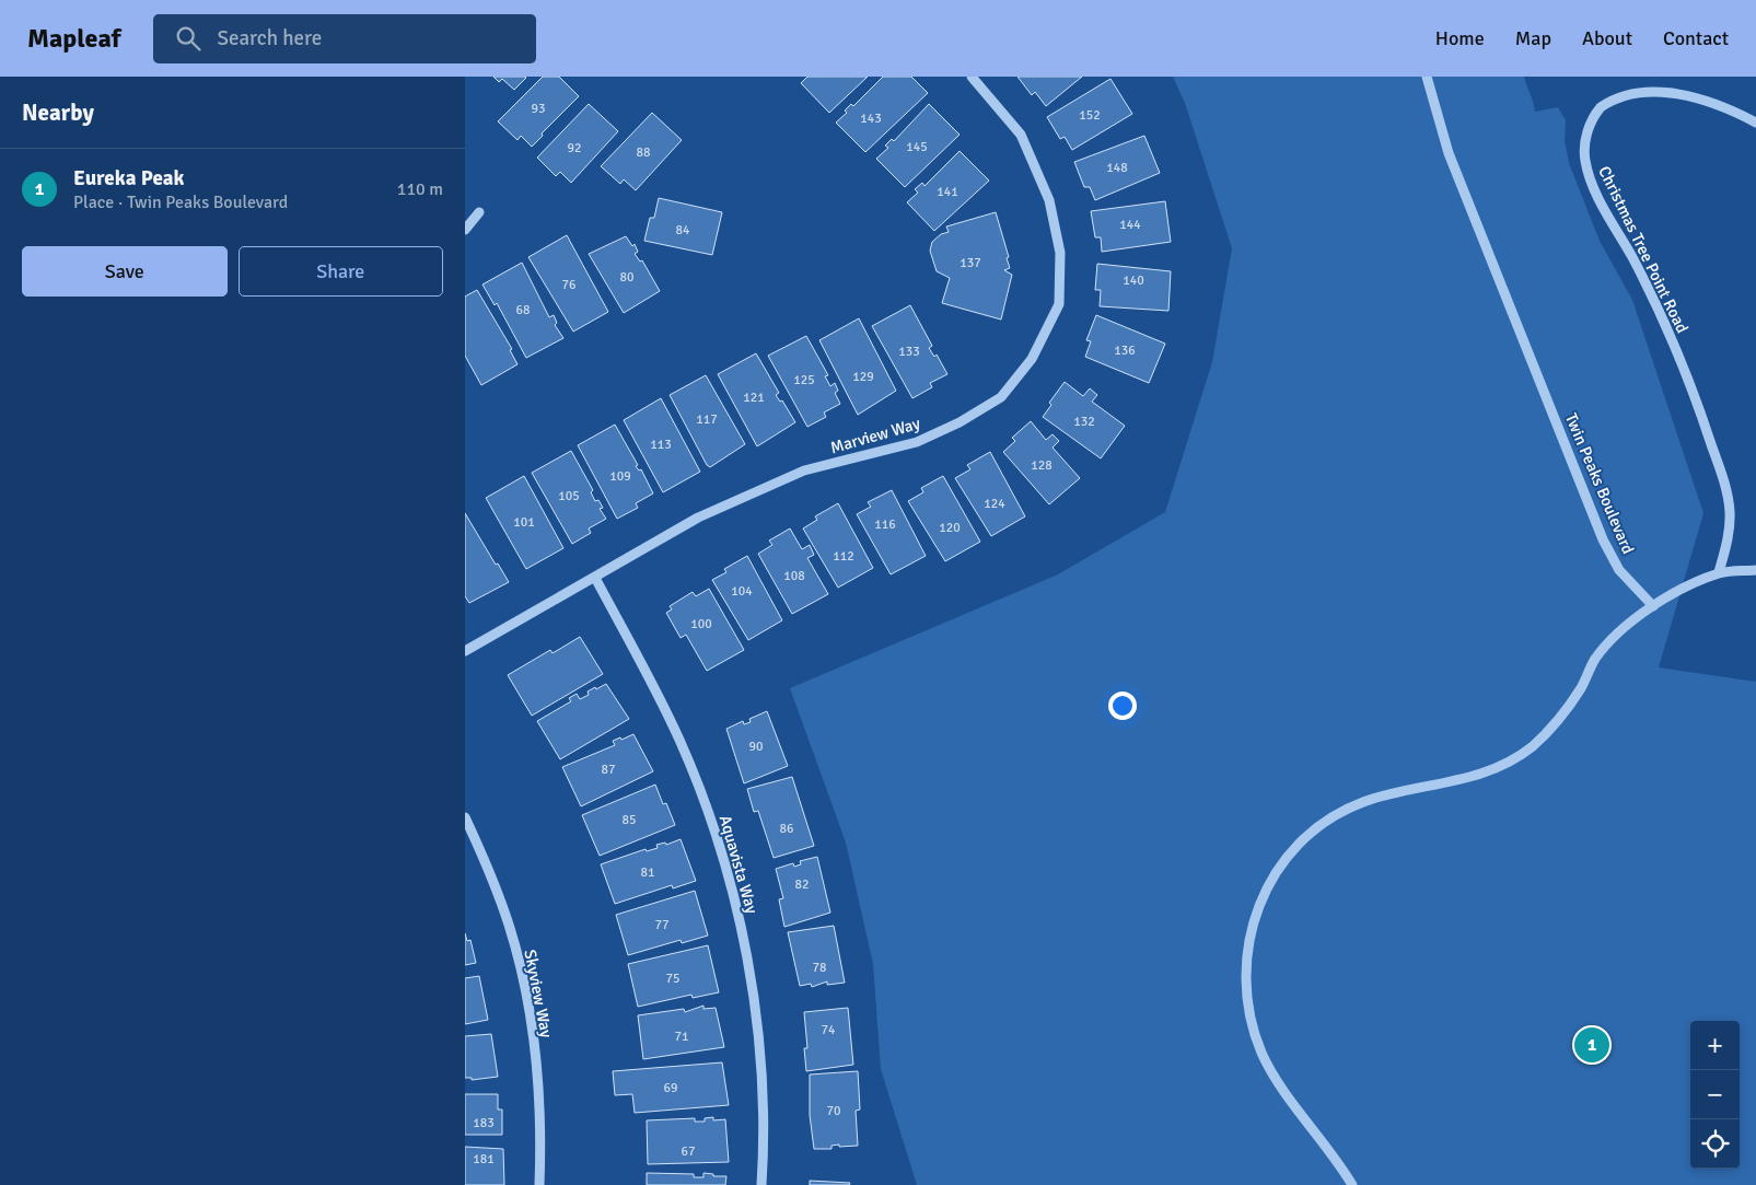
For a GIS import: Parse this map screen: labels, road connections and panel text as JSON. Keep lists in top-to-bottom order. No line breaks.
{"streets":{"street":["Christmas Tree Point Road","Marview Way","Twin Peaks Boulevard","Aquavista Way","Skyview Way"]},"crossings":[["Marview Way","Aquavista Way"]],"house_numbers":["93","152","143","145","92","88","148","141","144","84","137","80","140","76","68","136","133","129","125","121","117","132","113","128","109","105","124","101","116","120","112","108","104","100","90","87","85","86","81","82","77","78","75","74","71","69","70","183","67","181"],"page":{"header":"Mapleaf","search":"Search here","nav":["Home","Map","About","Contact"],"heading":"Nearby","list":[{"mark":"1","name":"Eureka Peak","note":"Place · Twin Peaks Boulevard","value":"110 m"}],"buttons":["Save","Share"],"map_buttons":["+","−"],"pins":"1"}}
